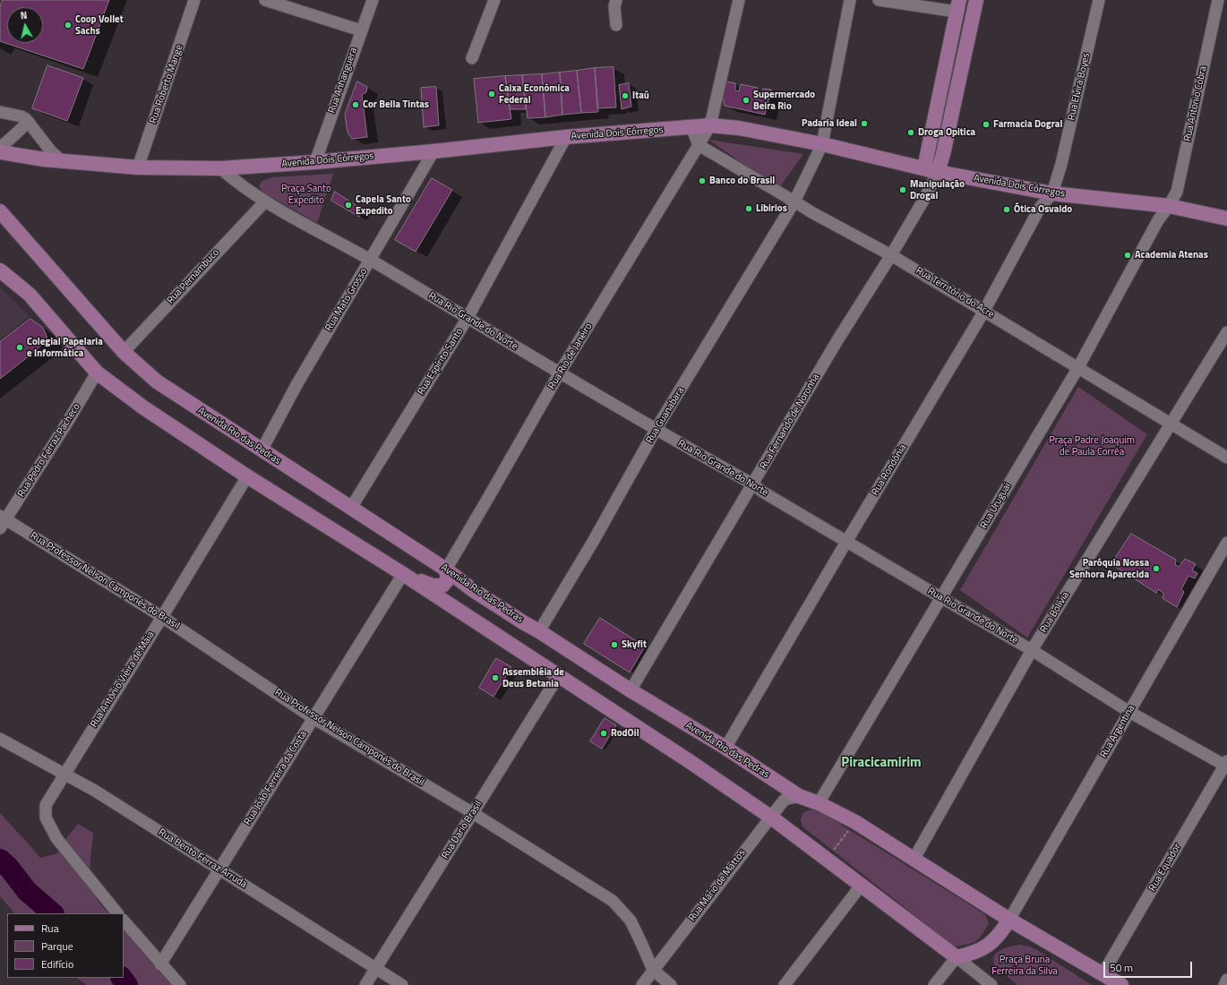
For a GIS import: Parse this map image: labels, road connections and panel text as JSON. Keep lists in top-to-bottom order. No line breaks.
{"streets":{"main road":["Avenida Dois Córregos","Avenida Rio das Pedras"],"street":["Rua Anhanguera","Rua Roberto Mange","Rua Elvira Boyes","Rua Antonio Cobra","Rua Pernambuco","Rua Território do Acre","Rua Mato Grosso","Rua Rio Grande do Norte","Rua Rio de Janeiro","Rua Espírito Santo","Rua Guanabara","Rua Fernando de Noronha","Rua Pedro Ferraz Pacheco","Rua Rondônia","Rua Uruguai","Rua Professor Nelson Camponês do Brasil","Rua Bolívia","Rua Antônio Vieira de Maia","Rua Argentina","Rua João Ferreira da Costa","Rua Dario Brasil","Rua Bento Ferraz Arruda","Rua Equador","Rua Mário de Mattos"]},"crossings":[["Rua Anhanguera","Avenida Dois Córregos"],["Rua Roberto Mange","Avenida Dois Córregos"],["Rua Elvira Boyes","Avenida Dois Córregos"],["Rua Elvira Boyes","Rua Rondônia"],["Rua Antonio Cobra","Avenida Dois Córregos"],["Rua Antonio Cobra","Rua Uruguai"],["Avenida Dois Córregos","Rua Mato Grosso"],["Avenida Dois Córregos","Rua Rio Grande do Norte"],["Avenida Dois Córregos","Rua Espírito Santo"],["Avenida Dois Córregos","Rua Guanabara"],["Avenida Dois Córregos","Rua Fernando de Noronha"],["Avenida Dois Córregos","Rua Rondônia"],["Avenida Dois Córregos","Rua Uruguai"],["Rua Pernambuco","Rua Rio Grande do Norte"],["Rua Pernambuco","Avenida Rio das Pedras"],["Rua Território do Acre","Rua Rio de Janeiro"],["Rua Território do Acre","Rua Guanabara"],["Rua Território do Acre","Rua Fernando de Noronha"],["Rua Território do Acre","Rua Rondônia"],["Rua Território do Acre","Rua Uruguai"],["Rua Território do Acre","Rua Bolívia"],["Rua Mato Grosso","Rua Rio Grande do Norte"],["Rua Mato Grosso","Avenida Rio das Pedras"],["Rua Rio Grande do Norte","Rua Rio de Janeiro"],["Rua Rio Grande do Norte","Rua Espírito Santo"],["Rua Rio Grande do Norte","Rua Guanabara"],["Rua Rio Grande do Norte","Rua Fernando de Noronha"],["Rua Rio Grande do Norte","Rua Rondônia"],["Rua Rio Grande do Norte","Rua Uruguai"],["Rua Rio Grande do Norte","Rua Bolívia"],["Rua Rio Grande do Norte","Rua Argentina"],["Rua Rio Grande do Norte","Rua Equador"],["Rua Rio de Janeiro","Avenida Rio das Pedras"],["Rua Espírito Santo","Avenida Rio das Pedras"],["Rua Guanabara","Avenida Rio das Pedras"],["Rua Fernando de Noronha","Avenida Rio das Pedras"],["Avenida Rio das Pedras","Rua Rondônia"],["Avenida Rio das Pedras","Rua Uruguai"],["Avenida Rio das Pedras","Rua Bolívia"],["Avenida Rio das Pedras","Rua Argentina"],["Avenida Rio das Pedras","Rua Equador"],["Avenida Rio das Pedras","Rua Mário de Mattos"],["Rua Pedro Ferraz Pacheco","Rua Professor Nelson Camponês do Brasil"],["Rua Professor Nelson Camponês do Brasil","Rua Antônio Vieira de Maia"],["Rua Professor Nelson Camponês do Brasil","Rua João Ferreira da Costa"],["Rua Professor Nelson Camponês do Brasil","Rua Dario Brasil"],["Rua Professor Nelson Camponês do Brasil","Rua Mário de Mattos"],["Rua Antônio Vieira de Maia","Rua Bento Ferraz Arruda"],["Rua João Ferreira da Costa","Rua Bento Ferraz Arruda"],["Rua Dario Brasil","Rua Bento Ferraz Arruda"]],"districts":["Piracicamirim"],"parks":["Praça Santo Expedito","Praça Padre Joaquim de Paula Corrêa","Praça Bruna Ferreira da Silva"],"places":["Coop Vollet Sachs","Caixa Econômica Federal","Itaú","Supermercado Beira Rio","Cor Bella Tintas","Padaria Ideal","Farmacia Dogral","Droga Opitica","Banco do Brasil","Manipulação Drogal","Capela Santo Expedito","Libirios","Ótica Osvaldo","Academia Atenas","Colegial Papelaria e Informática","Paróquia Nossa Senhora Aparecida","Skyfit","Assembléia de Deus Betania","RodOil"],"legend":["Rua","Parque","Edifício"],"scale_bar":"50 m","north":"top"}
